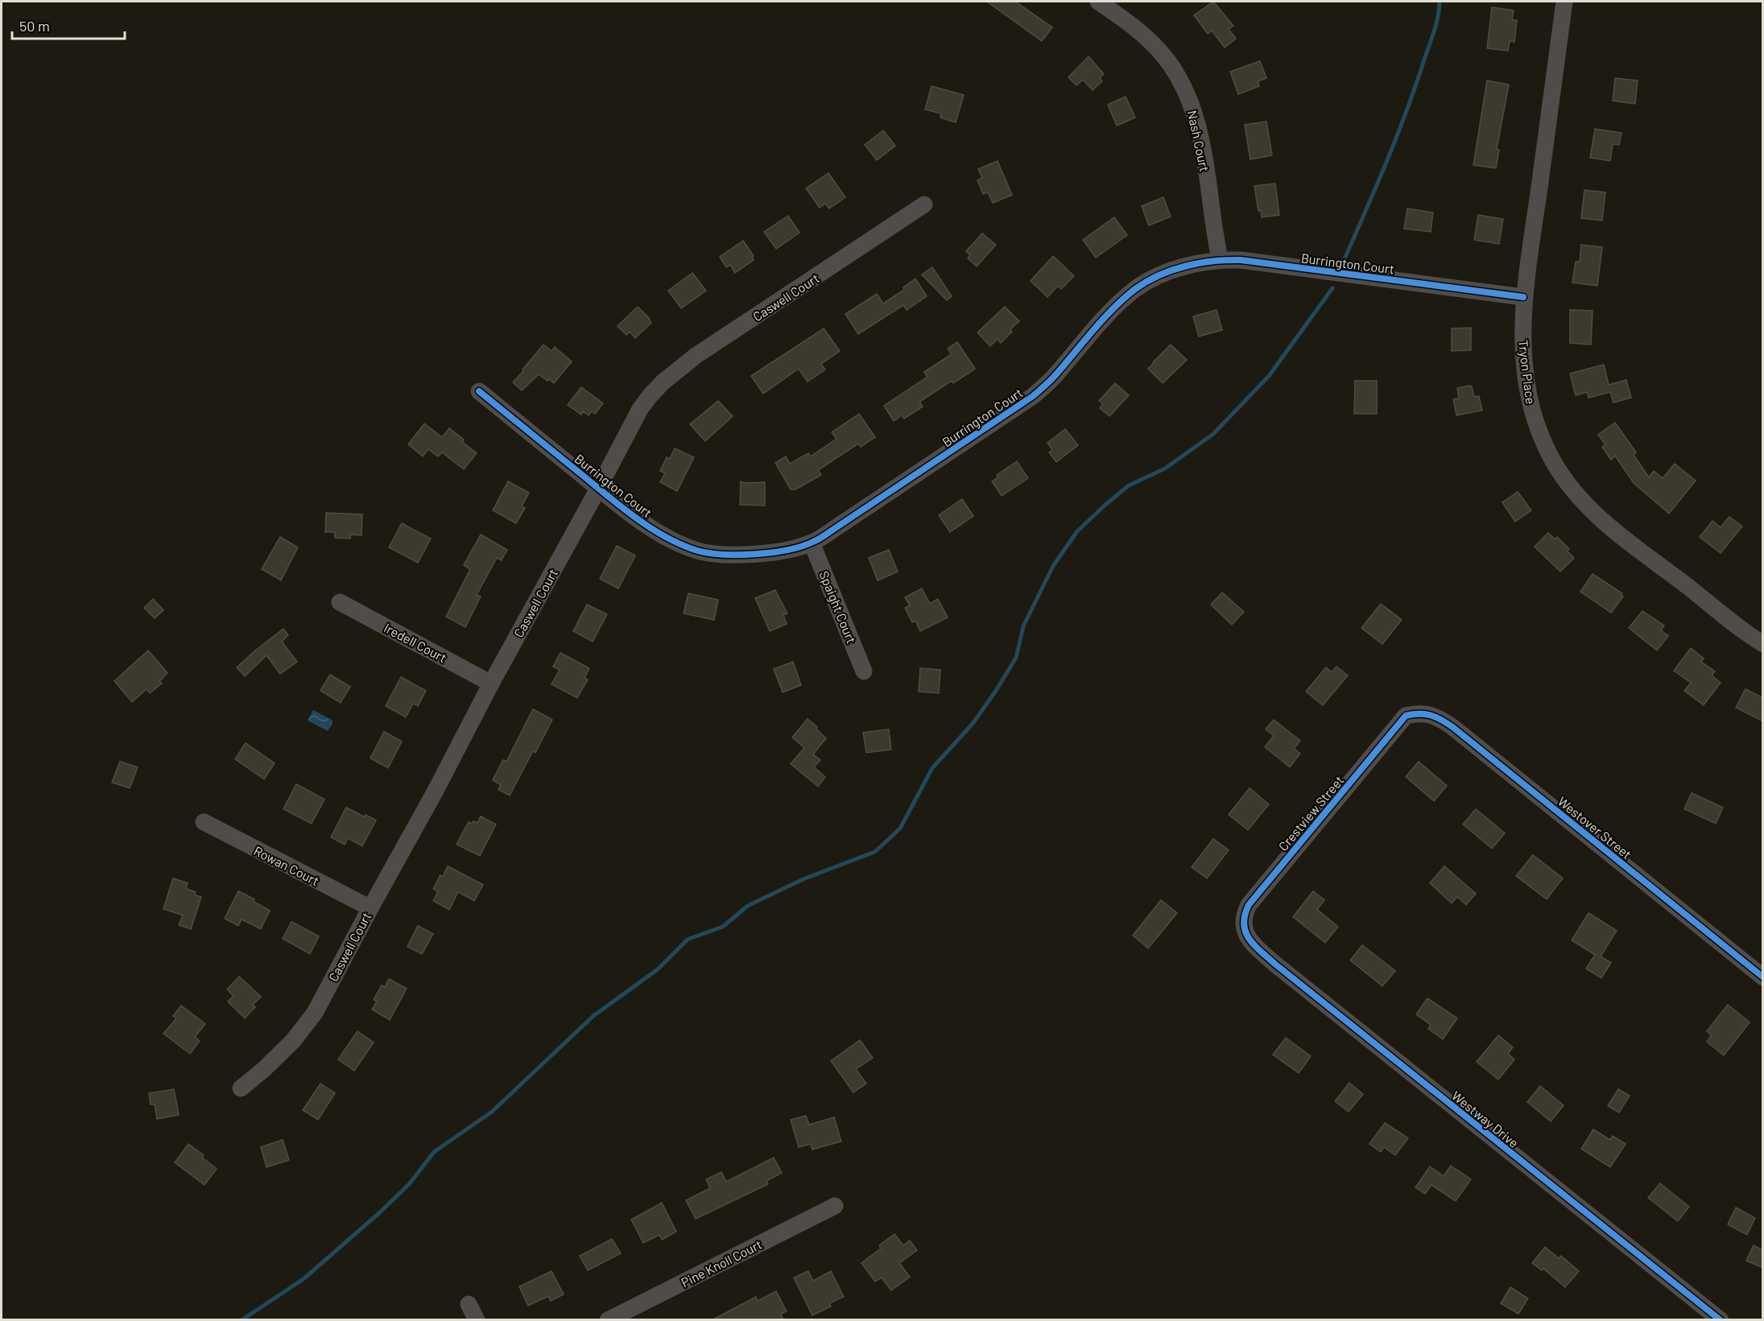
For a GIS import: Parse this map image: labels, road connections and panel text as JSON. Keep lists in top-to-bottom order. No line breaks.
{"streets":{"street":["Nash Court","Burrington Court","Caswell Court","Tryon Place","Spaight Court","Iredell Court","Crestview Street","Westover Street","Rowan Court","Westway Drive","Pine Knoll Court"]},"crossings":[["Nash Court","Burrington Court"],["Burrington Court","Caswell Court"],["Burrington Court","Tryon Place"],["Burrington Court","Spaight Court"],["Caswell Court","Iredell Court"],["Caswell Court","Rowan Court"],["Crestview Street","Westover Street"],["Crestview Street","Westway Drive"]],"scale_bar":"50 m"}
